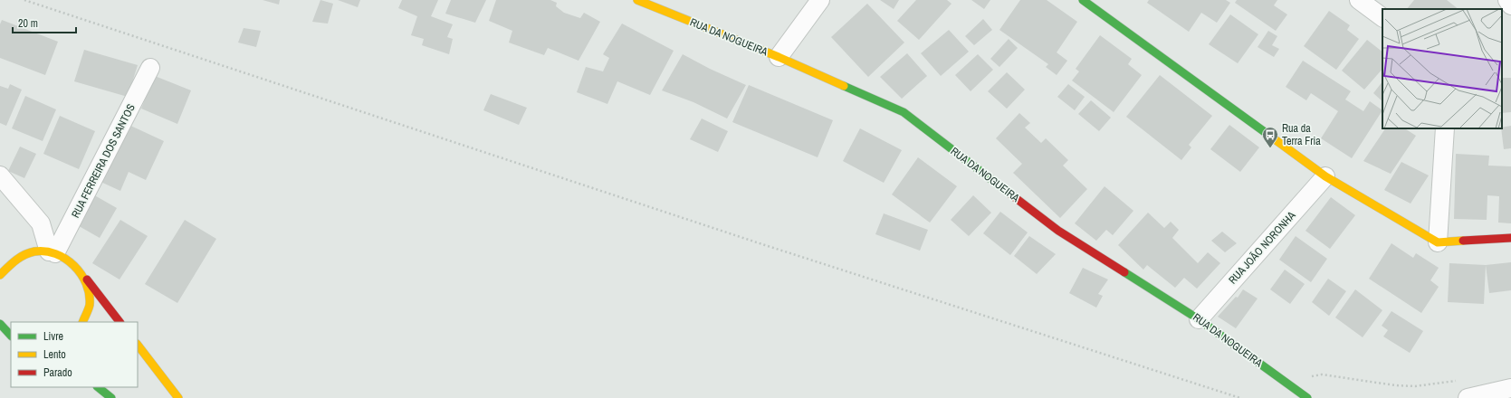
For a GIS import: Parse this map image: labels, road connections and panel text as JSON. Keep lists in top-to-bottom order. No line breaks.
{"streets":{"street":["RUA DA NOGUEIRA","RUA FERREIRA DOS SANTOS","RUA JOÃO NORONHA"]},"crossings":[["RUA DA NOGUEIRA","RUA JOÃO NORONHA"]],"places":{"bus stop":["Rua da Terra Fria"]},"legend":["Livre","Lento","Parado"],"scale_bar":"20 m"}
